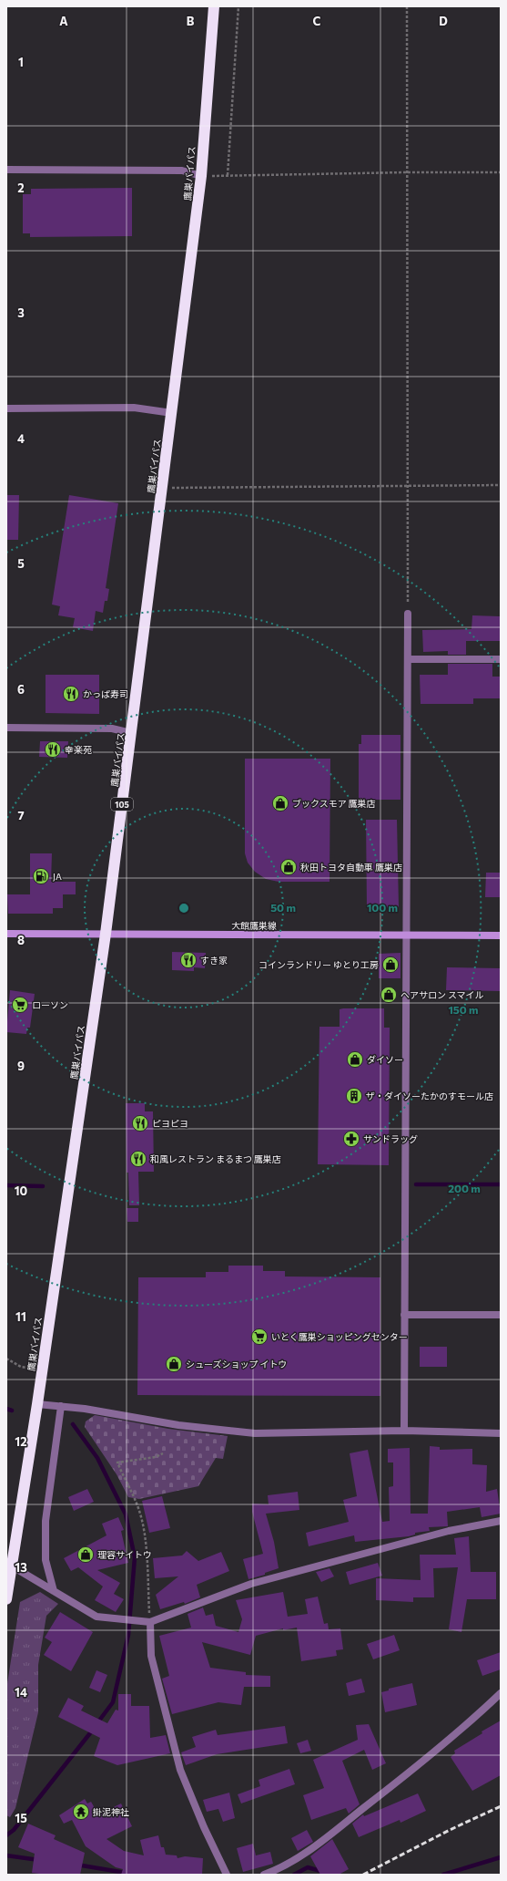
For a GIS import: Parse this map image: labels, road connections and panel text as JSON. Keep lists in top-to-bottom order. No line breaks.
{"streets":{"highway":["鷹巣バイパス","105"],"main road":["大館鷹巣線"]},"crossings":[["鷹巣バイパス","大館鷹巣線"]],"places":{"restaurant":["かっぱ寿司","幸楽苑","すき家","ピヨピヨ","和風レストラン まるまつ 鷹巣店"],"shop":["ブックスモア 鷹巣店","秋田トヨタ自動車 鷹巣店","コインランドリー ゆとり工房","ヘアサロン スマイル","ダイソー","シューズショップ イトウ","理容サイトウ"],"fuel station":["JA"],"supermarket":["ローソン","いとく鷹巣ショッピングセンター"],"building":["ザ・ダイソーたかのすモール店"],"pharmacy":["サンドラッグ"],"temple":["掛泥神社"]},"grid":{"columns":["A","B","C","D"],"rows":["1","2","3","4","5","6","7","8","9","10","11","12","13","14","15"]},"rings":["50 m","100 m","150 m","200 m"]}
